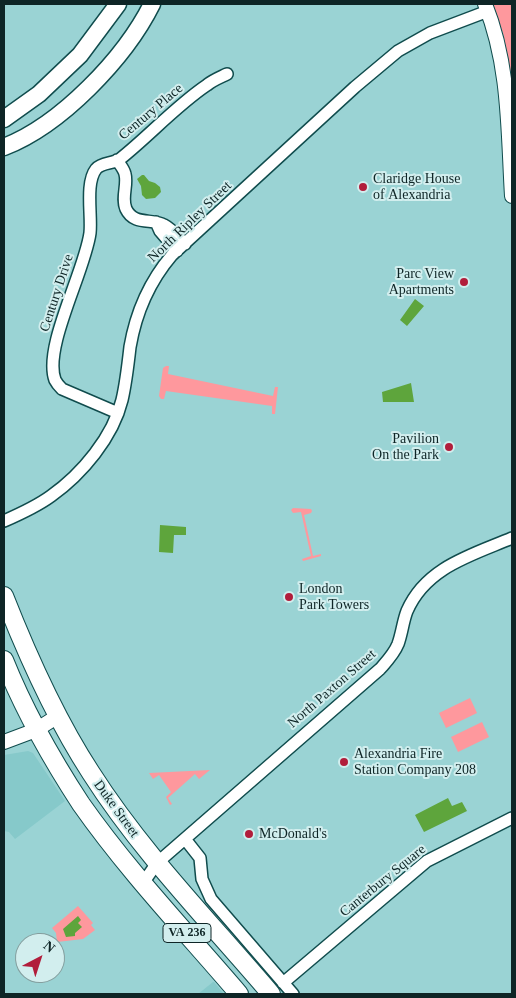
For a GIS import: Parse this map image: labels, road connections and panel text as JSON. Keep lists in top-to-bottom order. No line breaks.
{"streets":{"main road":["Duke Street","VA 236"],"street":["Century Place","North Ripley Street","Century Drive","North Paxton Street","Canterbury Square"]},"crossings":[["Century Place","North Ripley Street"],["Century Place","Century Drive"],["North Ripley Street","Century Drive"],["North Paxton Street","Duke Street"],["Duke Street","Canterbury Square"]],"places":["Claridge House of Alexandria","Parc View Apartments","Pavilion On the Park","London Park Towers","Alexandria Fire Station Company 208","McDonald's"],"north":"top right"}
